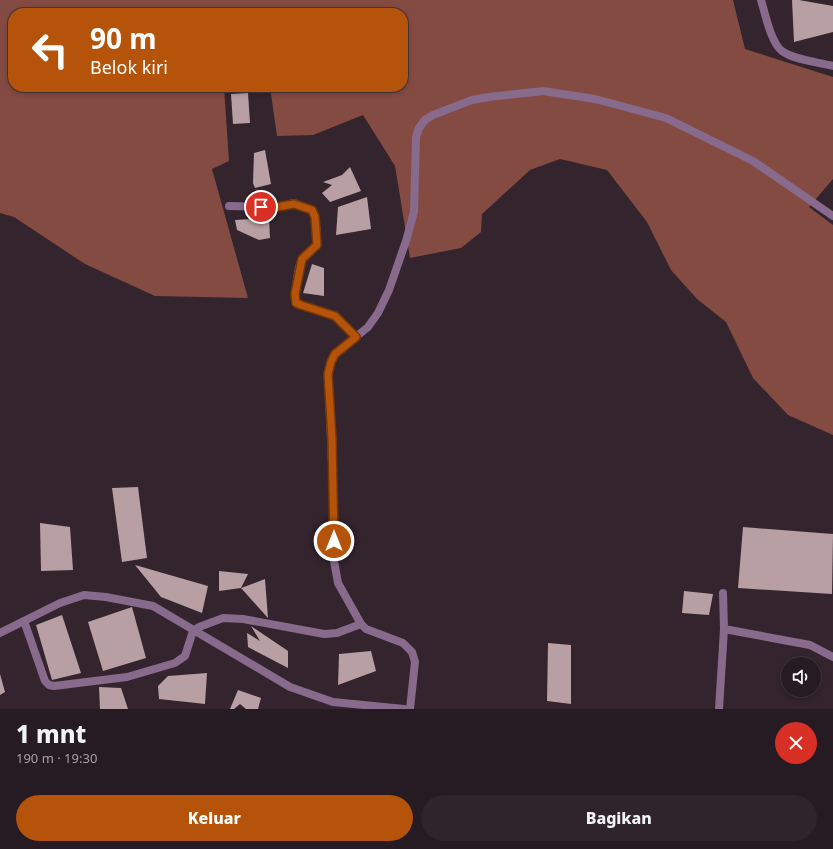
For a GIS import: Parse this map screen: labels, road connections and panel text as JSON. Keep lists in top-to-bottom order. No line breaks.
{"page":{"turn":["90 m","Belok kiri"],"heading":["1 mnt","190 m · 19:30"],"buttons":["Keluar","Bagikan"]}}
